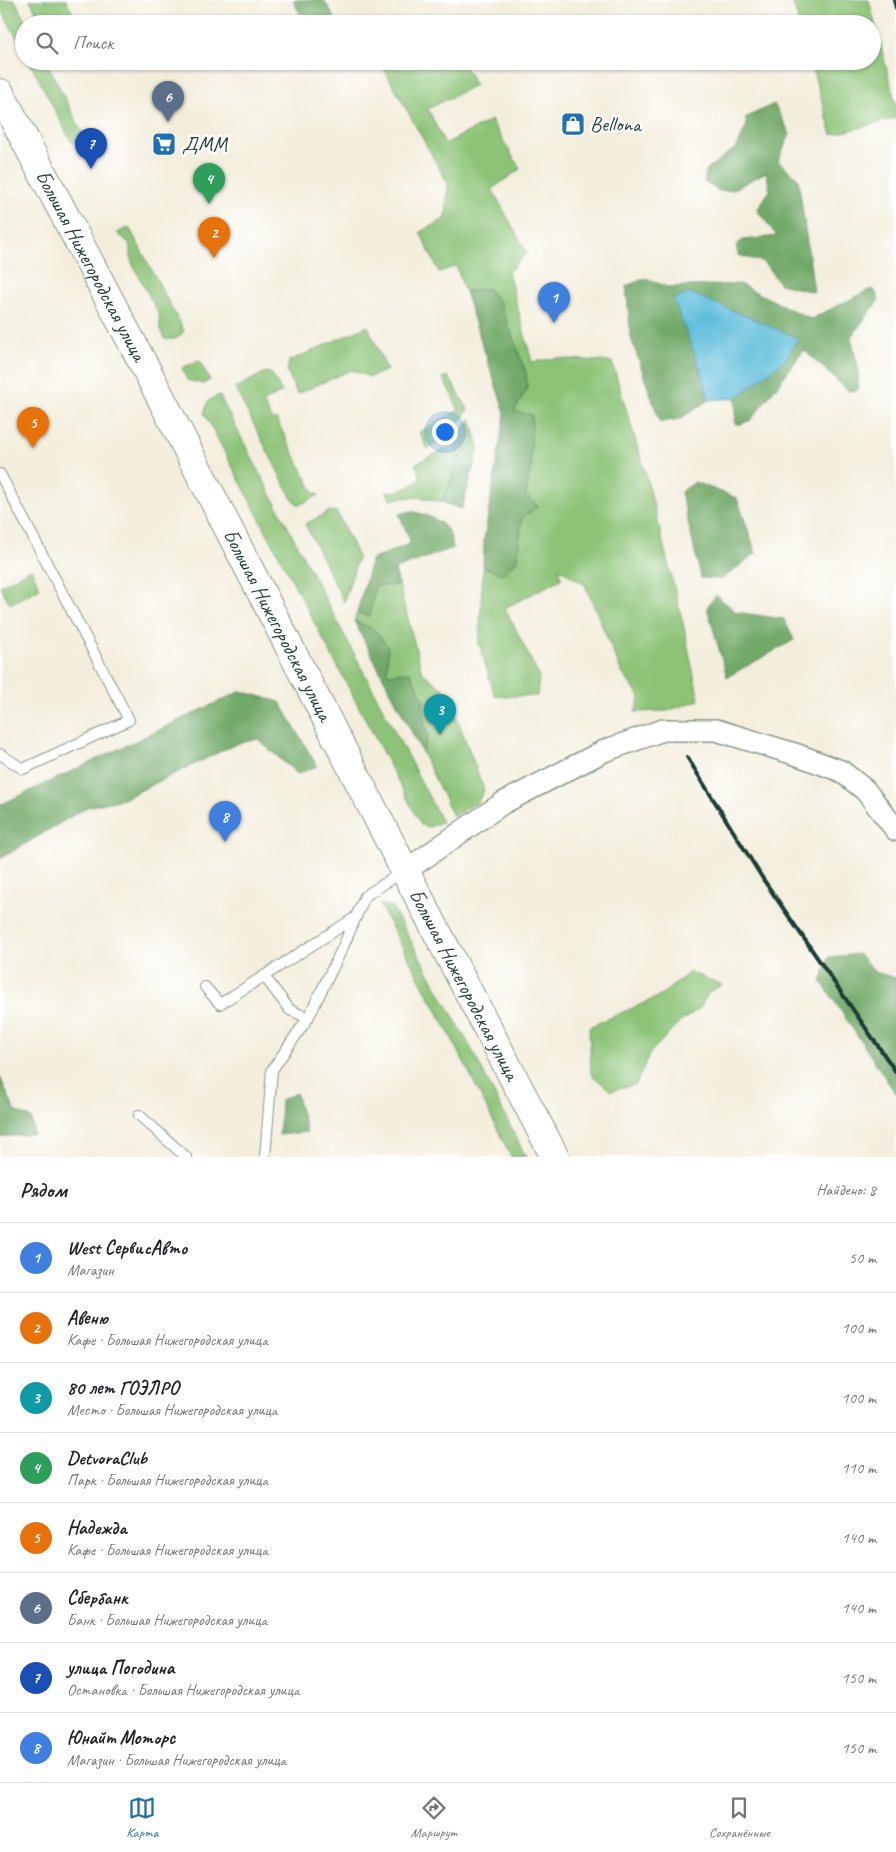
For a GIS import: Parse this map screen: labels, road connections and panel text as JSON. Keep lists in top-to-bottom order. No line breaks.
{"streets":{"main road":["Большая Нижегородская улица"]},"places":{"shop":["Bellona"],"supermarket":["ДММ"]},"page":{"search":"Поиск","pins":["6","7","4","2","1","5","3","8"],"heading":["Рядом","Найдено: 8"],"list":[{"mark":"1","name":"West СервисАвто","note":"Магазин","value":"50 m"},{"mark":"2","name":"Авеню","note":"Кафе · Большая Нижегородская улица","value":"100 m"},{"mark":"3","name":"80 лет ГОЭЛРО","note":"Место · Большая Нижегородская улица","value":"100 m"},{"mark":"4","name":"DetvoraClub","note":"Парк · Большая Нижегородская улица","value":"110 m"},{"mark":"5","name":"Надежда","note":"Кафе · Большая Нижегородская улица","value":"140 m"},{"mark":"6","name":"Сбербанк","note":"Банк · Большая Нижегородская улица","value":"140 m"},{"mark":"7","name":"улица Погодина","note":"Остановка · Большая Нижегородская улица","value":"150 m"},{"mark":"8","name":"Юнайт Моторс","note":"Магазин · Большая Нижегородская улица","value":"150 m"}],"nav":["Карта","Маршрут","Сохранённые"]}}
